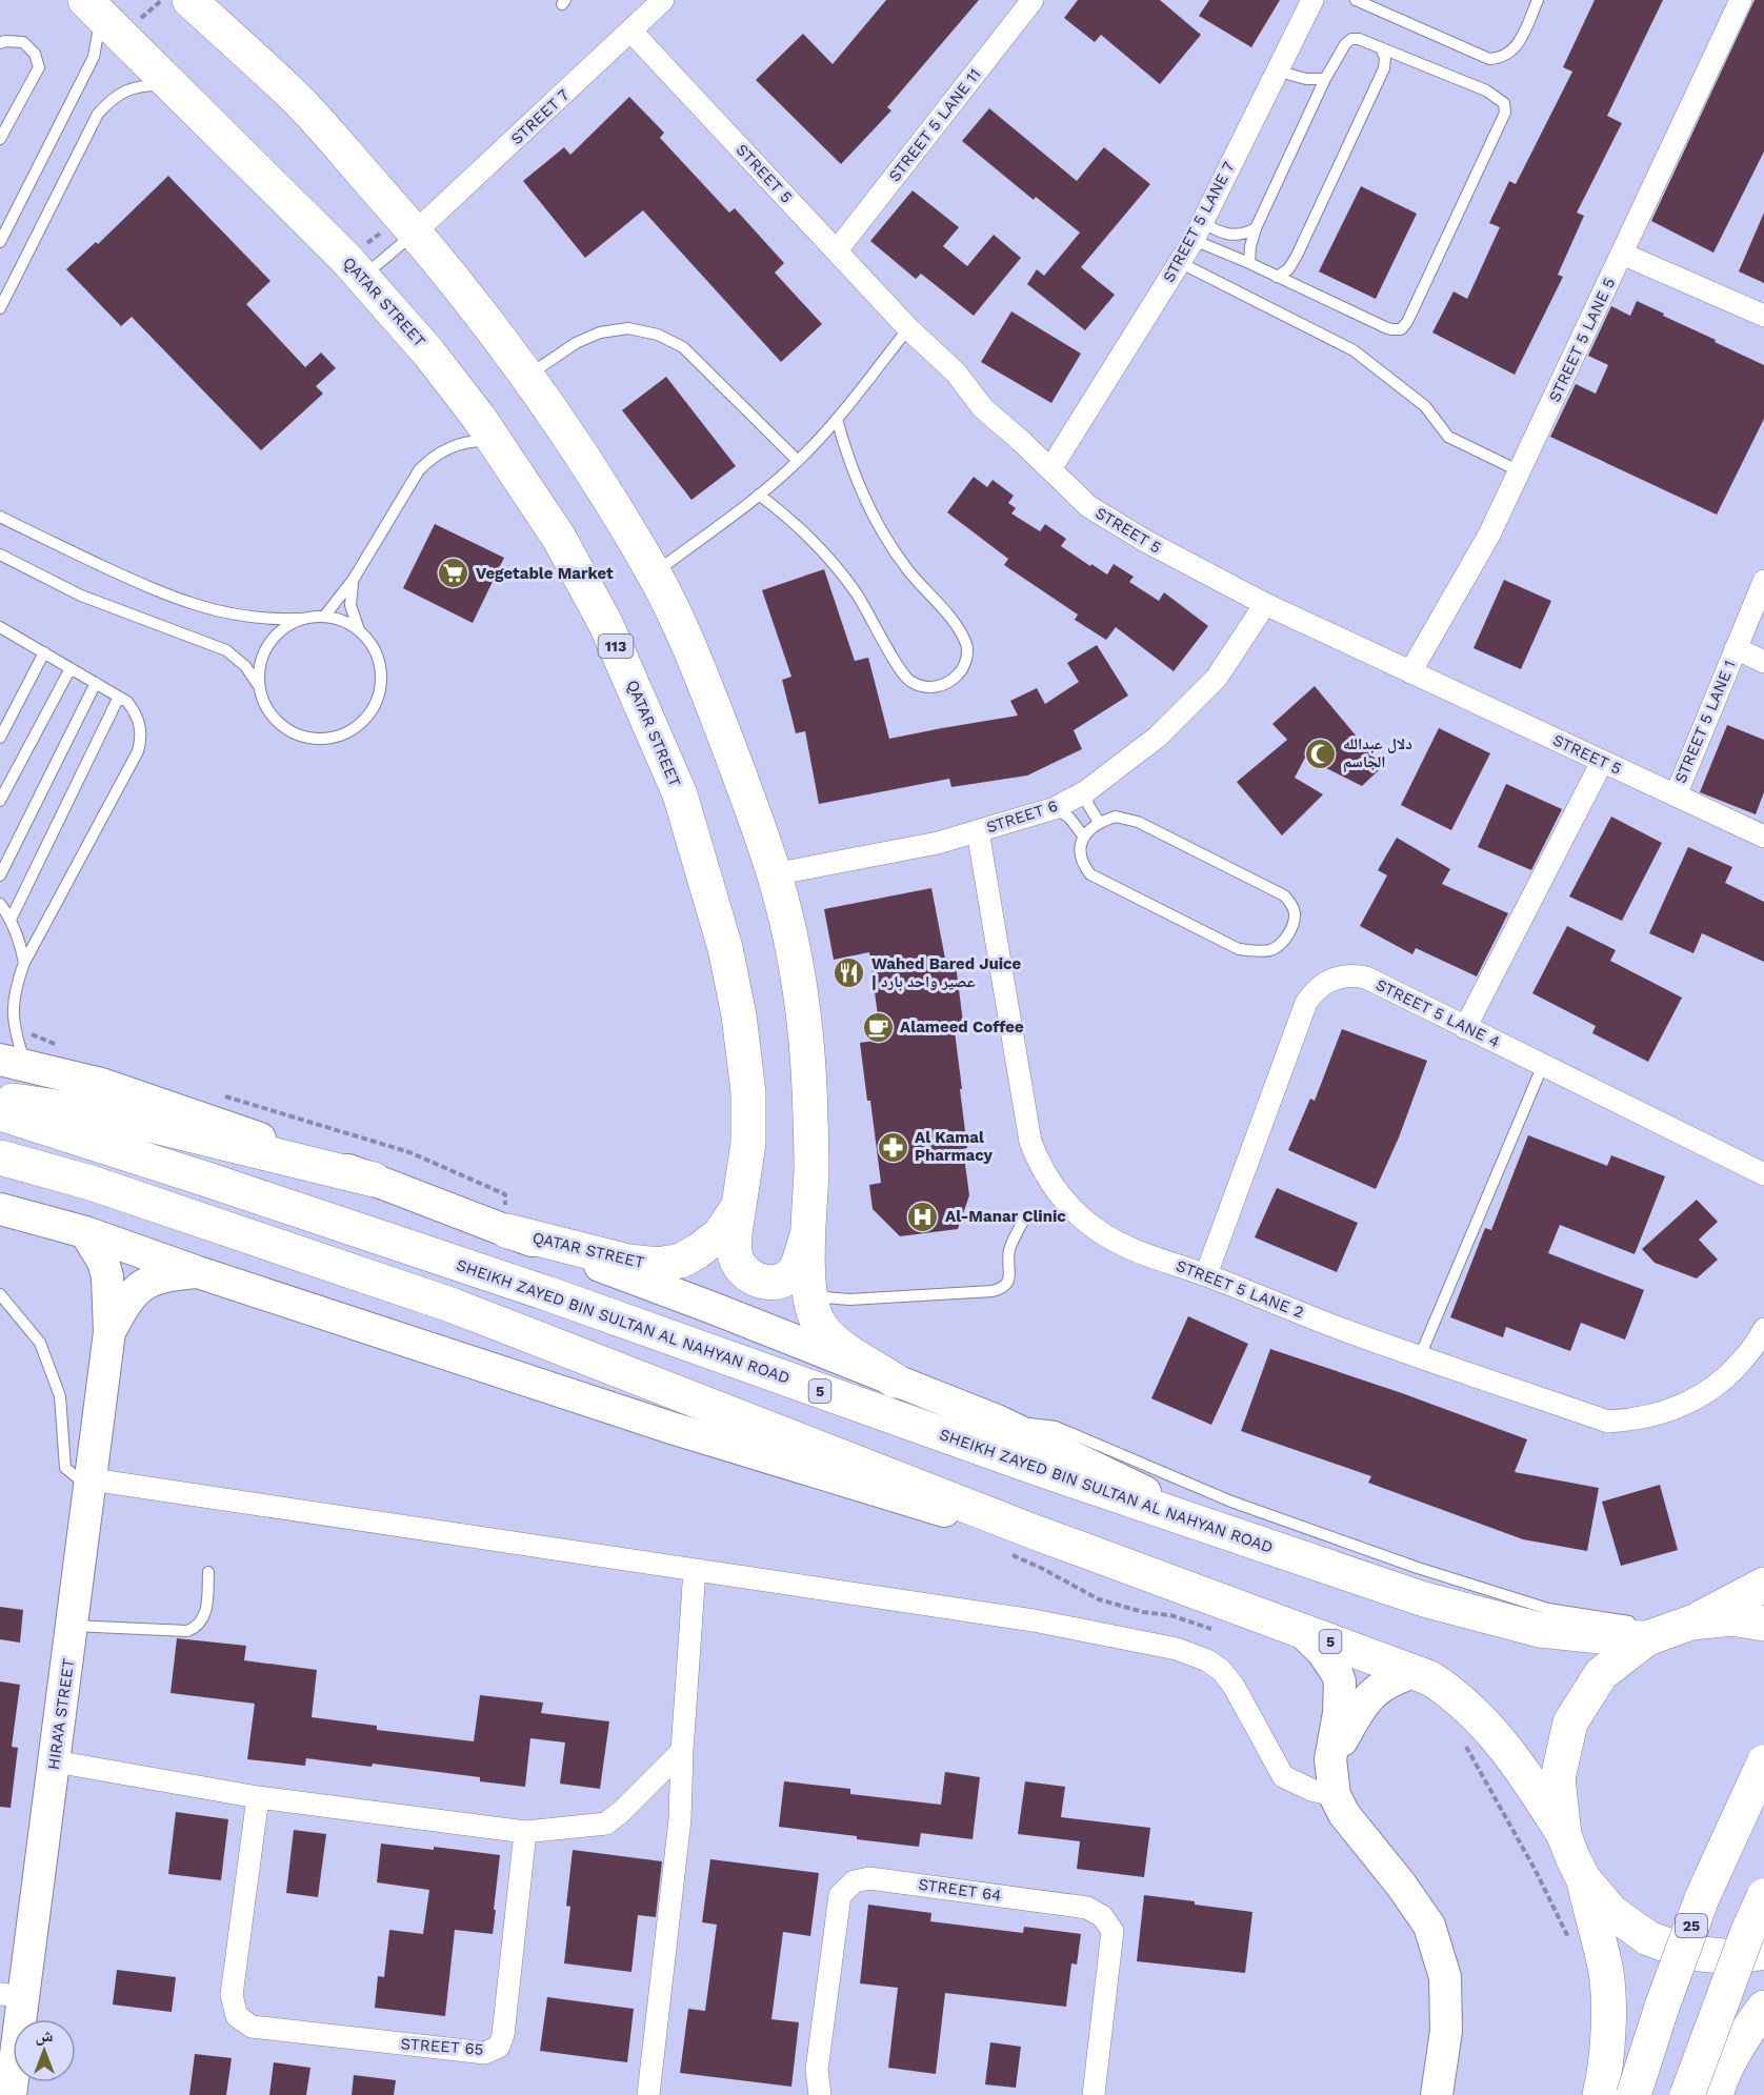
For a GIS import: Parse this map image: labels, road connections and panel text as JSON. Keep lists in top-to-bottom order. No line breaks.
{"streets":{"main road":["QATAR STREET","113","SHEIKH ZAYED BIN SULTAN AL NAHYAN ROAD","5","HIRA'A STREET","25"],"street":["STREET 7","STREET 5 LANE 11","STREET 5","STREET 5 LANE 7","STREET 5 LANE 5","STREET 5 LANE 1","STREET 6","STREET 5 LANE 4","STREET 5 LANE 2","STREET 64","STREET 65"]},"crossings":[["STREET 7","STREET 5"],["STREET 5 LANE 11","STREET 5"],["STREET 5","STREET 5 LANE 7"],["STREET 5","STREET 5 LANE 5"],["STREET 5","STREET 5 LANE 1"],["STREET 5","STREET 6"],["STREET 6","STREET 5 LANE 2"],["STREET 5 LANE 4","STREET 5 LANE 2"],["SHEIKH ZAYED BIN SULTAN AL NAHYAN ROAD","5"]],"places":{"supermarket":["Vegetable Market"],"mosque":["دلال عبدالله الجاسم"],"restaurant":["Wahed Bared Juice | عصير واحد بارد"],"cafe":["Alameed Coffee"],"pharmacy":["Al Kamal Pharmacy"],"hospital":["Al-Manar Clinic"]},"north":"top"}
